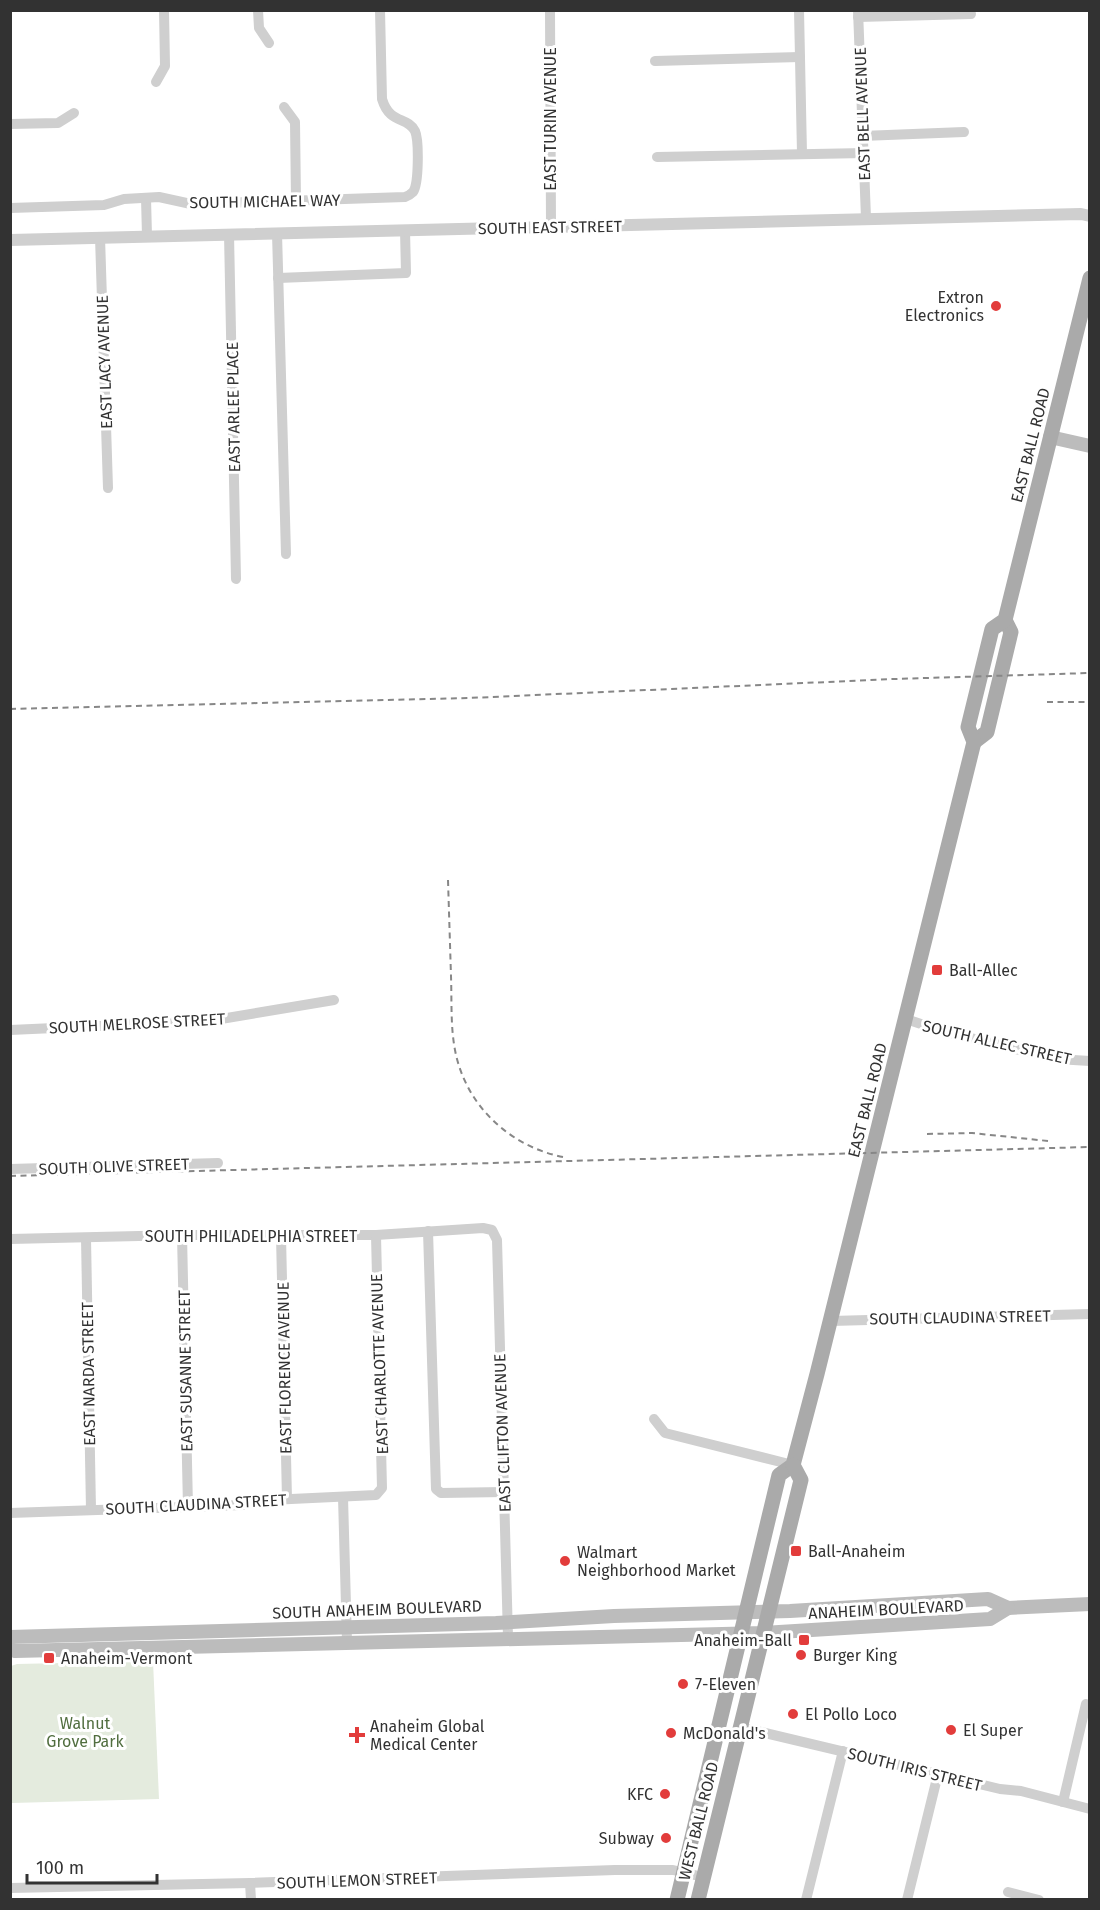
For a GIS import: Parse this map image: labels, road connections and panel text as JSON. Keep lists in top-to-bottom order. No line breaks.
{"streets":{"main road":["EAST BALL ROAD","SOUTH ANAHEIM BOULEVARD","ANAHEIM BOULEVARD","WEST BALL ROAD"],"street":["EAST BELL AVENUE","EAST TURIN AVENUE","SOUTH MICHAEL WAY","SOUTH EAST STREET","EAST LACY AVENUE","EAST ARLEE PLACE","SOUTH MELROSE STREET","SOUTH ALLEC STREET","SOUTH OLIVE STREET","SOUTH PHILADELPHIA STREET","SOUTH CLAUDINA STREET","EAST CHARLOTTE AVENUE","EAST FLORENCE AVENUE","EAST SUSANNE STREET","EAST NARDA STREET","EAST CLIFTON AVENUE","SOUTH IRIS STREET","SOUTH LEMON STREET"]},"crossings":[["EAST BELL AVENUE","SOUTH EAST STREET"],["EAST TURIN AVENUE","SOUTH EAST STREET"],["SOUTH EAST STREET","EAST LACY AVENUE"],["SOUTH EAST STREET","EAST ARLEE PLACE"],["EAST BALL ROAD","SOUTH ALLEC STREET"],["EAST BALL ROAD","SOUTH CLAUDINA STREET"],["EAST BALL ROAD","SOUTH ANAHEIM BOULEVARD"],["EAST BALL ROAD","ANAHEIM BOULEVARD"],["EAST BALL ROAD","WEST BALL ROAD"],["SOUTH PHILADELPHIA STREET","EAST CHARLOTTE AVENUE"],["SOUTH PHILADELPHIA STREET","EAST FLORENCE AVENUE"],["SOUTH PHILADELPHIA STREET","EAST SUSANNE STREET"],["SOUTH PHILADELPHIA STREET","EAST NARDA STREET"],["SOUTH PHILADELPHIA STREET","EAST CLIFTON AVENUE"],["SOUTH CLAUDINA STREET","EAST CHARLOTTE AVENUE"],["SOUTH CLAUDINA STREET","EAST FLORENCE AVENUE"],["SOUTH CLAUDINA STREET","EAST SUSANNE STREET"],["SOUTH CLAUDINA STREET","EAST NARDA STREET"],["EAST CLIFTON AVENUE","SOUTH ANAHEIM BOULEVARD"],["SOUTH ANAHEIM BOULEVARD","ANAHEIM BOULEVARD"],["SOUTH ANAHEIM BOULEVARD","WEST BALL ROAD"],["ANAHEIM BOULEVARD","WEST BALL ROAD"],["SOUTH IRIS STREET","WEST BALL ROAD"],["WEST BALL ROAD","SOUTH LEMON STREET"]],"parks":["Walnut Grove Park"],"places":{"other":["Extron Electronics","Walmart Neighborhood Market","Burger King","7-Eleven","El Pollo Loco","El Super","McDonald's","KFC","Subway"],"transit":["Ball-Allec","Ball-Anaheim","Anaheim-Ball","Anaheim-Vermont"],"health":["Anaheim Global Medical Center"]},"scale_bar":"100 m"}
